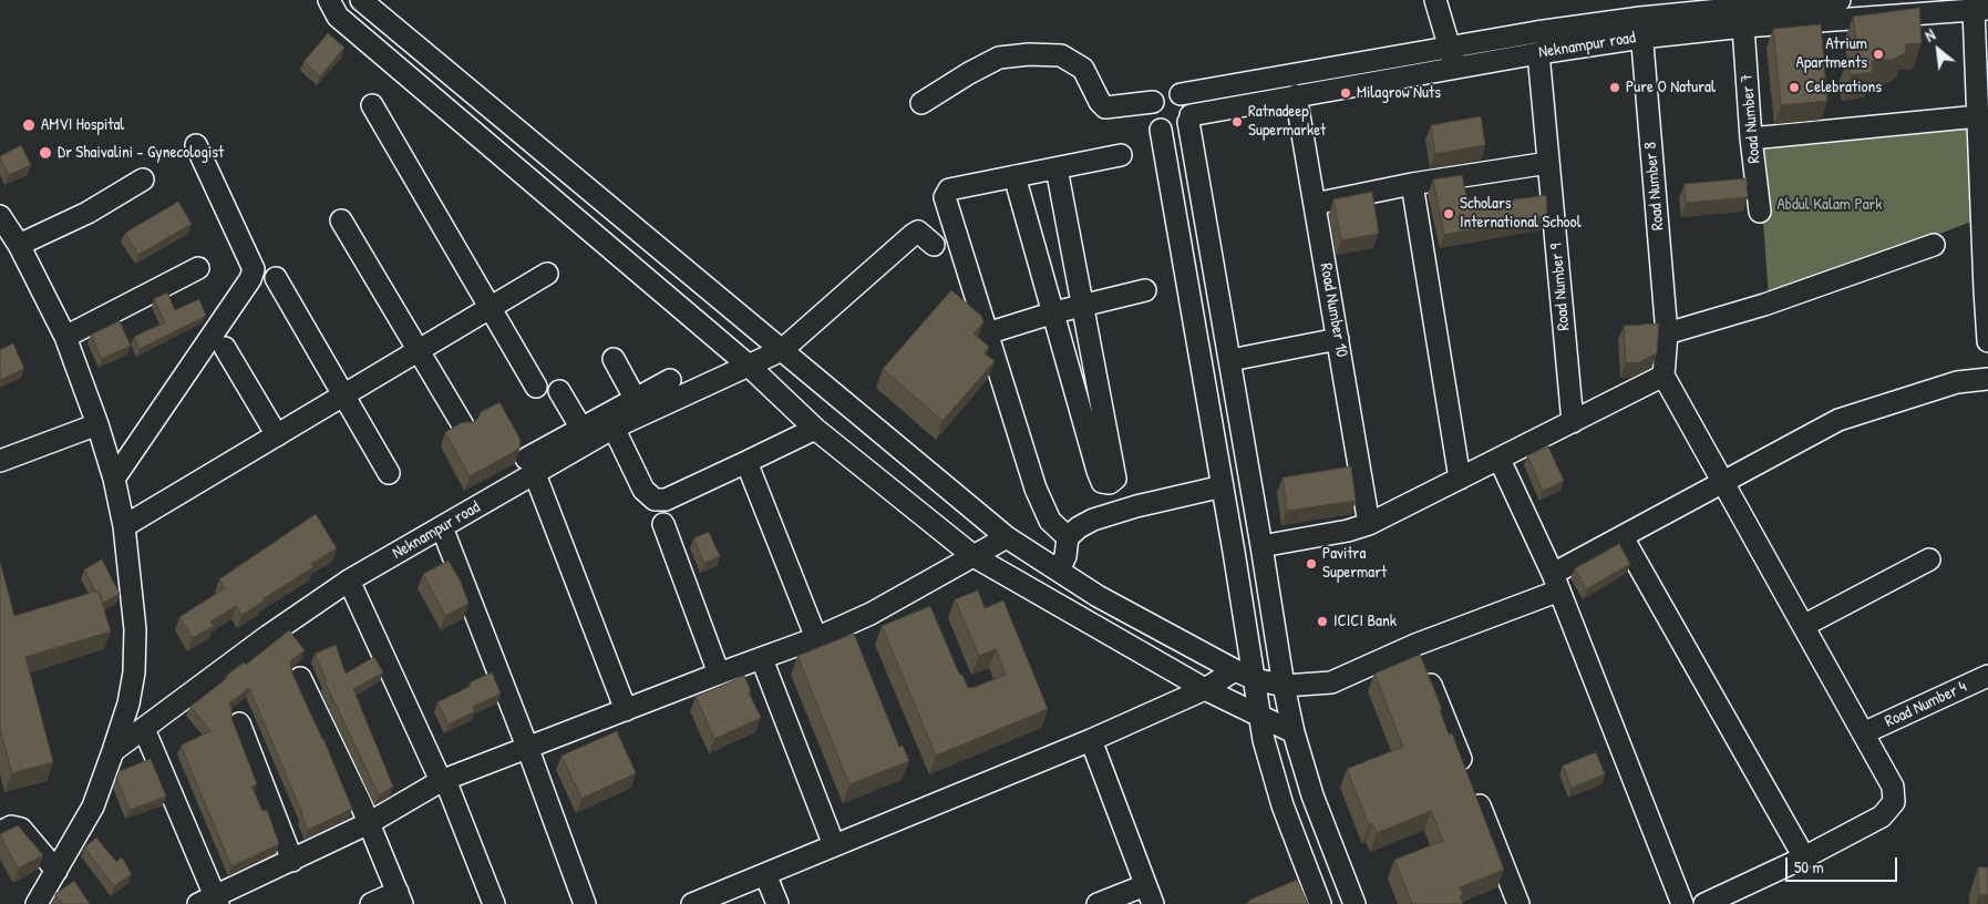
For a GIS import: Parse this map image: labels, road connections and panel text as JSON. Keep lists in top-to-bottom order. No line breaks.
{"streets":{"street":["Neknampur road","Road Number 7","Road Number 8","Road Number 9","Road Number 10","Road Number 4"]},"crossings":[["Neknampur road","Road Number 7"],["Neknampur road","Road Number 8"],["Neknampur road","Road Number 9"],["Neknampur road","Road Number 10"]],"parks":["Abdul Kalam Park"],"places":["Atrium Apartments","Pure O Natural","Celebrations","Milagrow Nuts","Ratnadeep Supermarket","AMVI Hospital","Dr Shaivalini - Gynecologist","Scholars International School","Pavitra Supermart","ICICI Bank"],"scale_bar":"50 m","north":"top left"}
